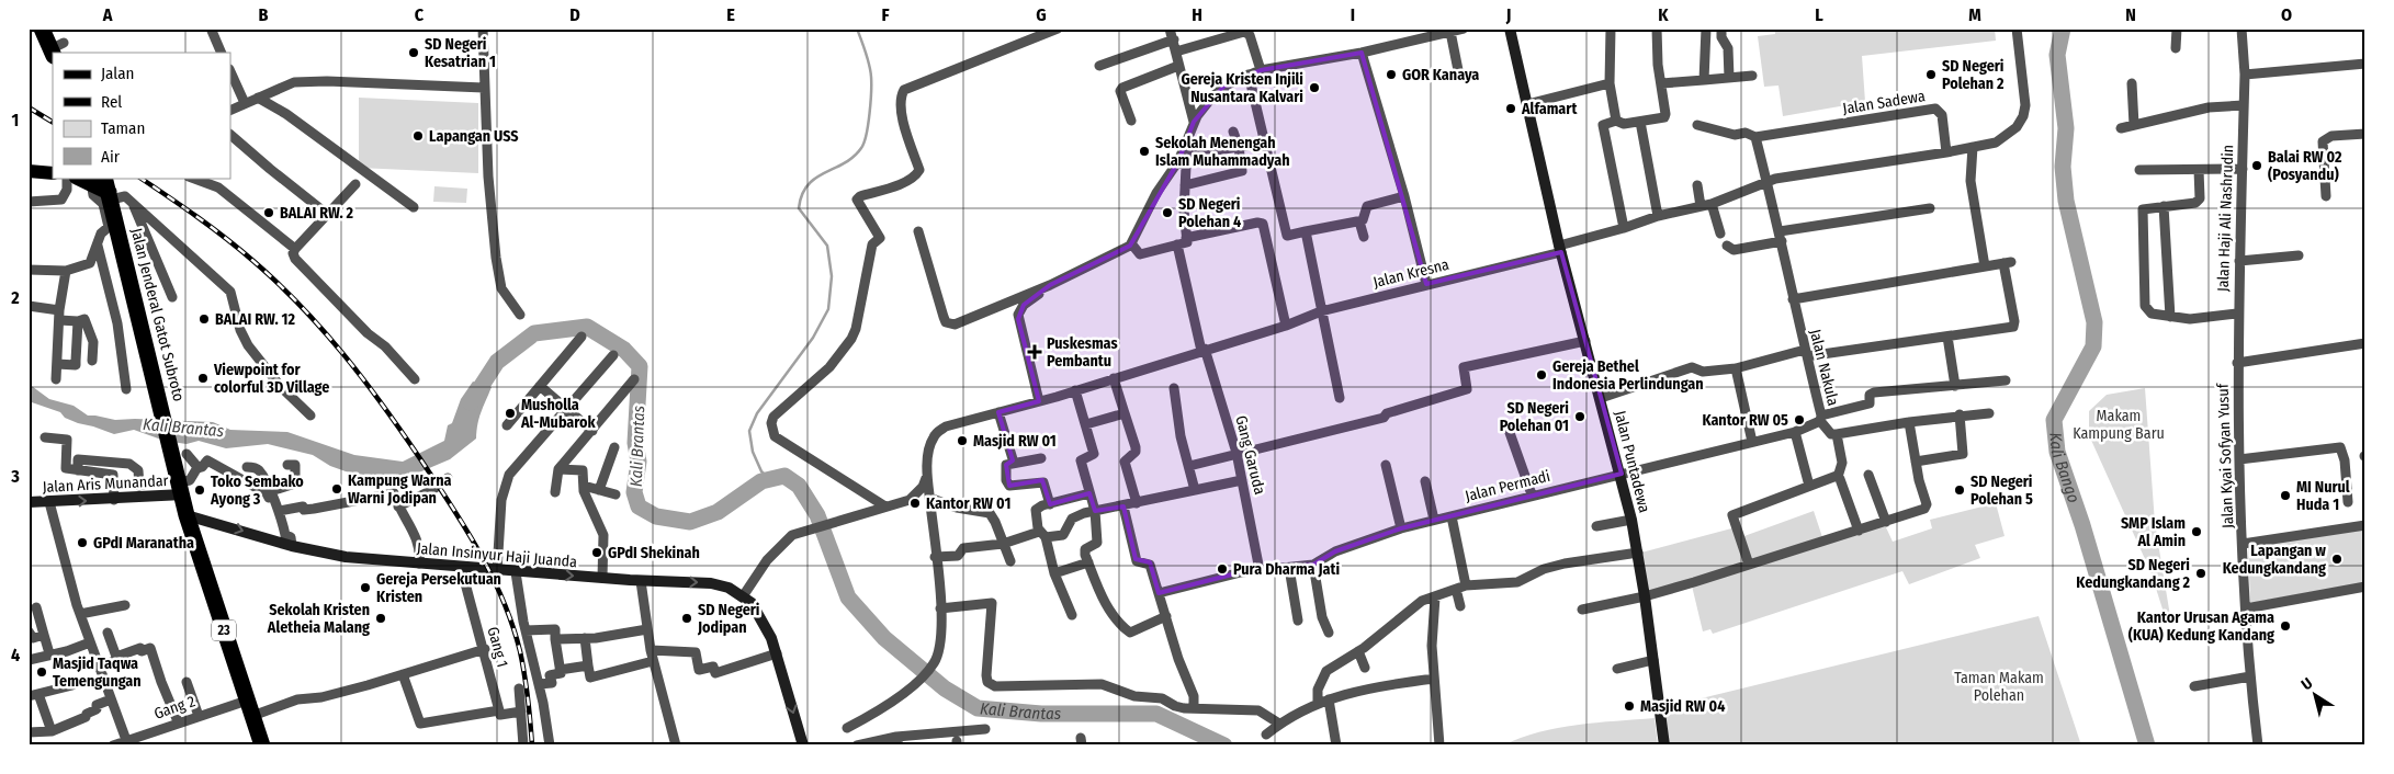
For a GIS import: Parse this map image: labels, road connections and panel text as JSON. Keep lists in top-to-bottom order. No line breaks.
{"streets":{"highway":["Jalan Jenderal Gatot Subroto","23"],"main road":["Jalan Puntadewa","Jalan Aris Munandar","Jalan Insinyur Haji Juanda"],"street":["Jalan Sadewa","Jalan Haji Ali Nashrudin","Jalan Kresna","Jalan Nakula","Gang Garuda","Jalan Kyai Sofyan Yusuf","Jalan Permadi","Gang 1","Gang 2"]},"crossings":[["Jalan Haji Ali Nashrudin","Jalan Kyai Sofyan Yusuf"],["Jalan Kresna","Gang Garuda"],["Jalan Kresna","Jalan Puntadewa"],["Jalan Jenderal Gatot Subroto","Jalan Aris Munandar"],["Jalan Jenderal Gatot Subroto","Jalan Insinyur Haji Juanda"],["Jalan Jenderal Gatot Subroto","Gang 2"],["Jalan Nakula","Jalan Puntadewa"],["Jalan Nakula","Jalan Permadi"],["Jalan Puntadewa","Jalan Permadi"],["Jalan Insinyur Haji Juanda","Gang 1"],["Gang 1","Gang 2"]],"one_way":["Jalan Aris Munandar","Jalan Insinyur Haji Juanda"],"water":["Kali Brantas","Kali Bango"],"parks":["Makam Kampung Baru","Taman Makam Polehan"],"places":{"other":["SD Negeri Kesatrian 1","GOR Kanaya","SD Negeri Polehan 2","Gereja Kristen Injili Nusantara Kalvari","Alfamart","Lapangan USS","Sekolah Menengah Islam Muhammadyah","Balai RW 02 (Posyandu)","BALAI RW. 2","SD Negeri Polehan 4","BALAI RW. 12","Gereja Bethel Indonesia Perlindungan","Viewpoint for colorful 3D Village","Musholla Al-Mubarok","SD Negeri Polehan 01","Kantor RW 05","Masjid RW 01","Kampung Warna Warni Jodipan","Toko Sembako Ayong 3","SD Negeri Polehan 5","MI Nurul Huda 1","Kantor RW 01","SMP Islam Al Amin","GPdI Maranatha","GPdI Shekinah","Lapangan w Kedungkandang","Pura Dharma Jati","SD Negeri Kedungkandang 2","Gereja Persekutuan Kristen","Sekolah Kristen Aletheia Malang","SD Negeri Jodipan","Kantor Urusan Agama (KUA) Kedung Kandang","Masjid Taqwa Temengungan","Masjid RW 04"],"health":["Puskesmas Pembantu"]},"legend":["Jalan","Rel","Taman","Air"],"north":"top left","grid":{"columns":["A","B","C","D","E","F","G","H","I","J","K","L","M","N","O"],"rows":["1","2","3","4"]}}
